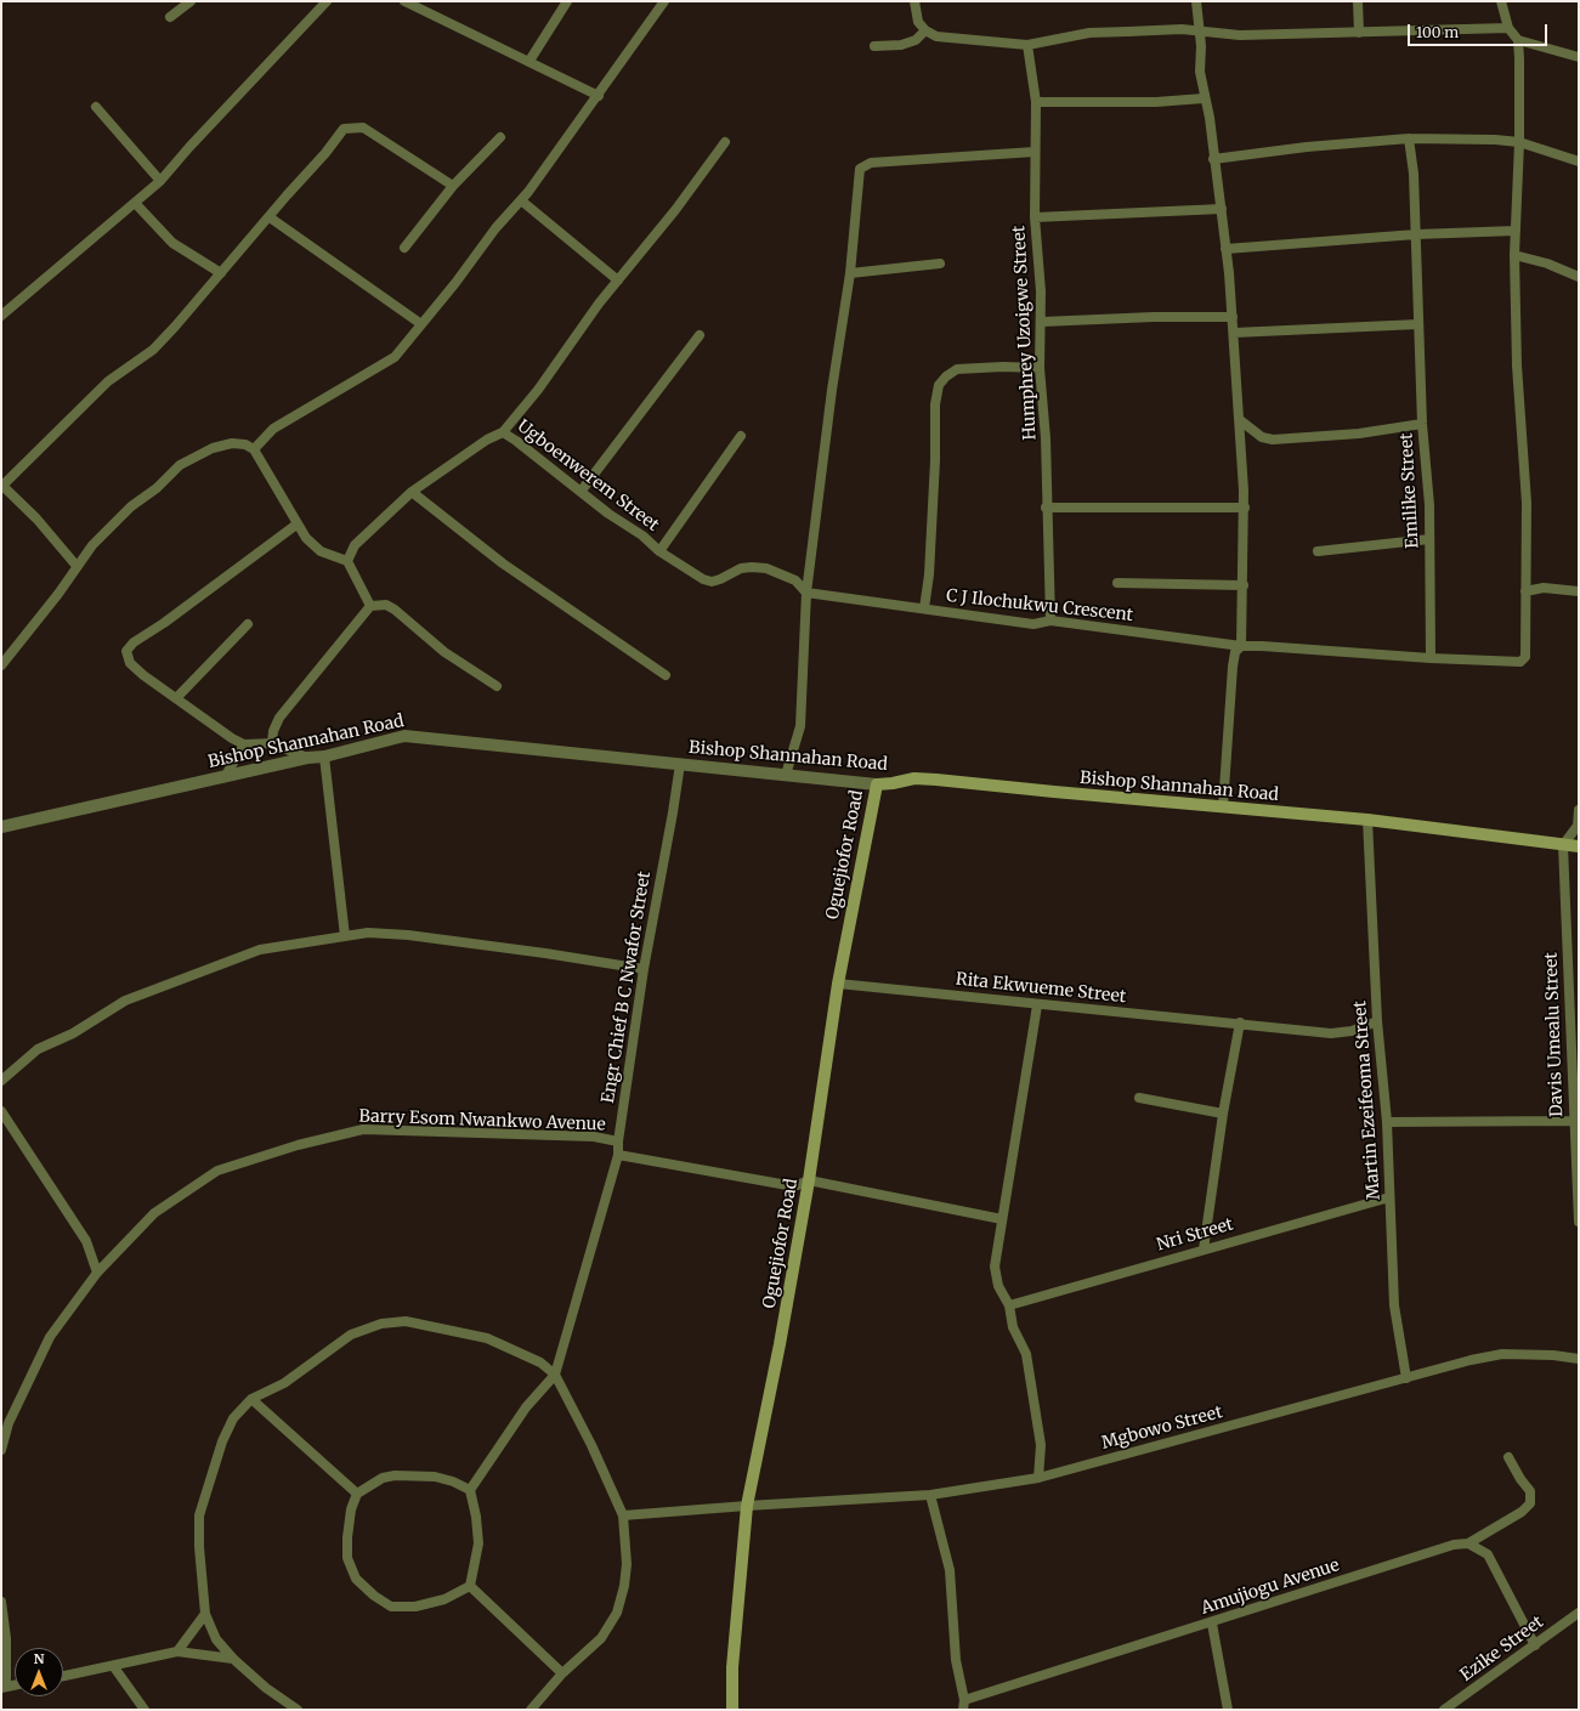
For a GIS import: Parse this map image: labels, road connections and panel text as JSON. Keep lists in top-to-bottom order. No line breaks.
{"streets":{"main road":["Bishop Shannahan Road","Oguejiofor Road"],"street":["Humphrey Uzoigwe Street","Ugboenwerem Street","Emilike Street","C J Ilochukwu Crescent","Engr Chief B C Nwafor Street","Rita Ekwueme Street","Davis Umealu Street","Martin Ezeifeoma Street","Barry Esom Nwankwo Avenue","Nri Street","Mgbowo Street","Amujiogu Avenue","Ezike Street"]},"crossings":[["Humphrey Uzoigwe Street","C J Ilochukwu Crescent"],["Ugboenwerem Street","C J Ilochukwu Crescent"],["Emilike Street","C J Ilochukwu Crescent"],["Bishop Shannahan Road","Oguejiofor Road"],["Bishop Shannahan Road","Engr Chief B C Nwafor Street"],["Bishop Shannahan Road","Davis Umealu Street"],["Bishop Shannahan Road","Martin Ezeifeoma Street"],["Oguejiofor Road","Rita Ekwueme Street"],["Oguejiofor Road","Mgbowo Street"],["Engr Chief B C Nwafor Street","Barry Esom Nwankwo Avenue"],["Rita Ekwueme Street","Martin Ezeifeoma Street"],["Martin Ezeifeoma Street","Nri Street"],["Martin Ezeifeoma Street","Mgbowo Street"]],"scale_bar":"100 m","north":"top"}
